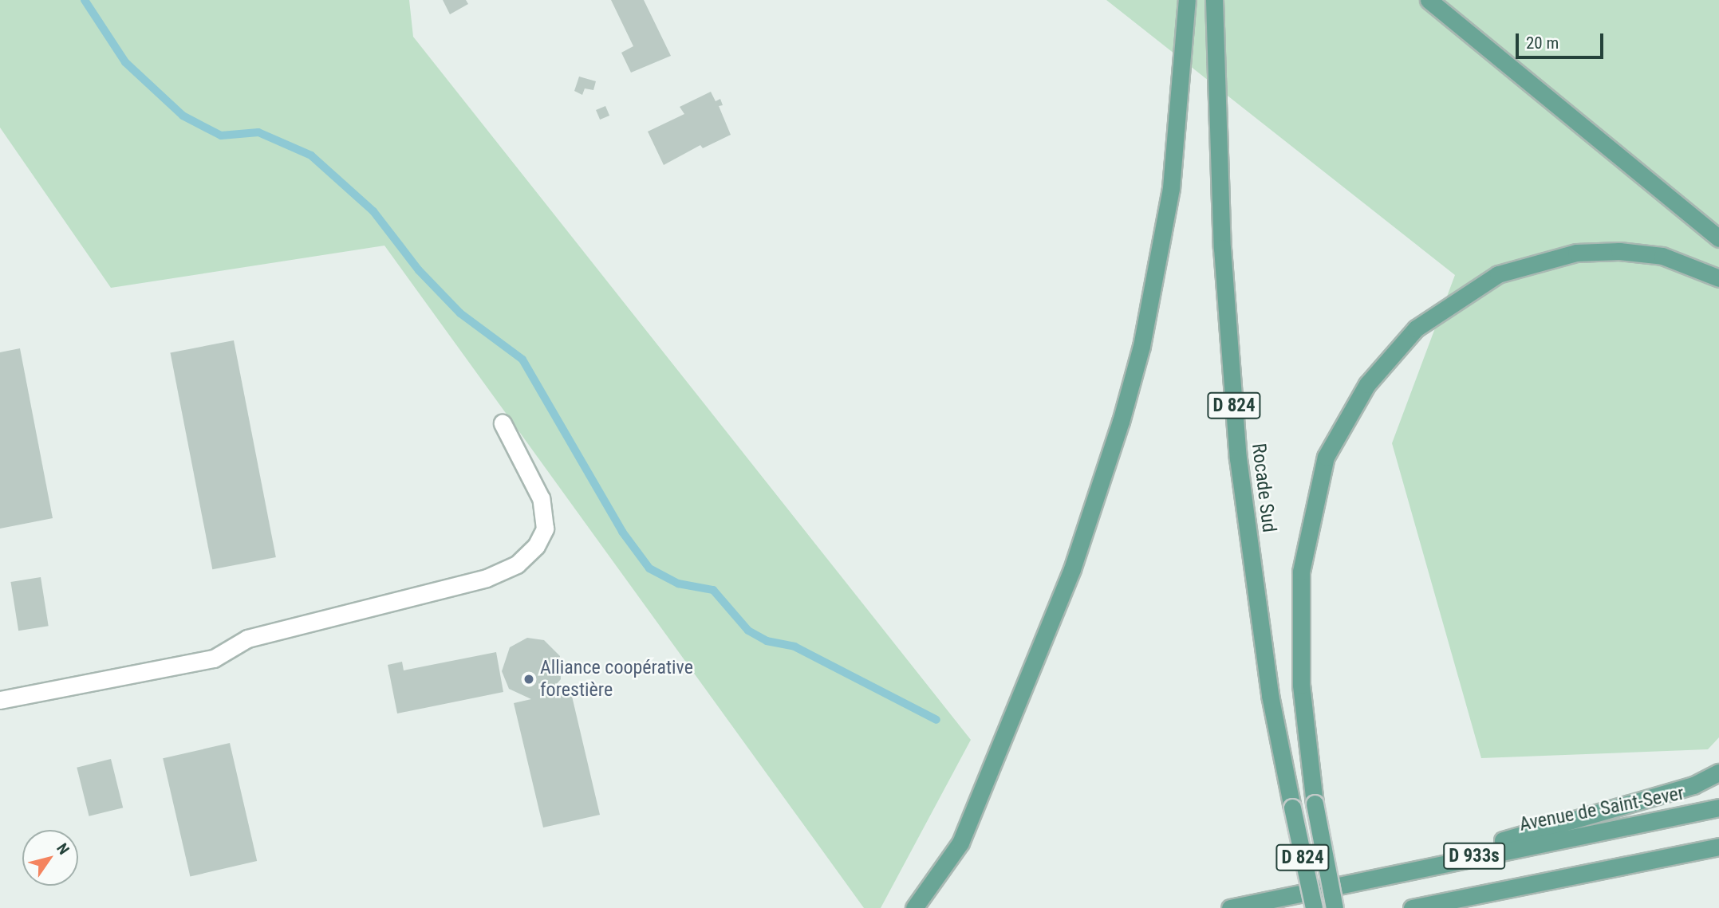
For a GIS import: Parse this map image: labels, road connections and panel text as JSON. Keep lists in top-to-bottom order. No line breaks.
{"streets":{"main road":["D 824","Rocade Sud","Avenue de Saint-Sever","D 933s"]},"places":["Alliance coopérative forestière"],"scale_bar":"20 m","north":"top right"}
